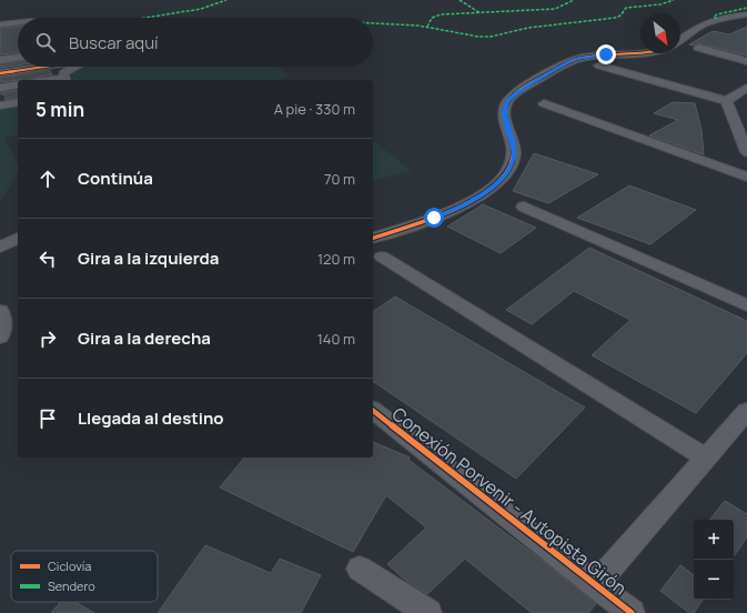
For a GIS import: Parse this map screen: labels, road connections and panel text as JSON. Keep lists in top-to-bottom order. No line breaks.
{"streets":{"street":["Conexión Porvenir - Autopista Girón"]},"legend":["Ciclovía","Sendero"],"north":"bottom right","page":{"search":"Buscar aquí","heading":["5 min","A pie · 330 m"],"list":[["Continúa","70 m"],["Gira a la izquierda","120 m"],["Gira a la derecha","140 m"],"Llegada al destino"],"map_buttons":["+","−"]}}
